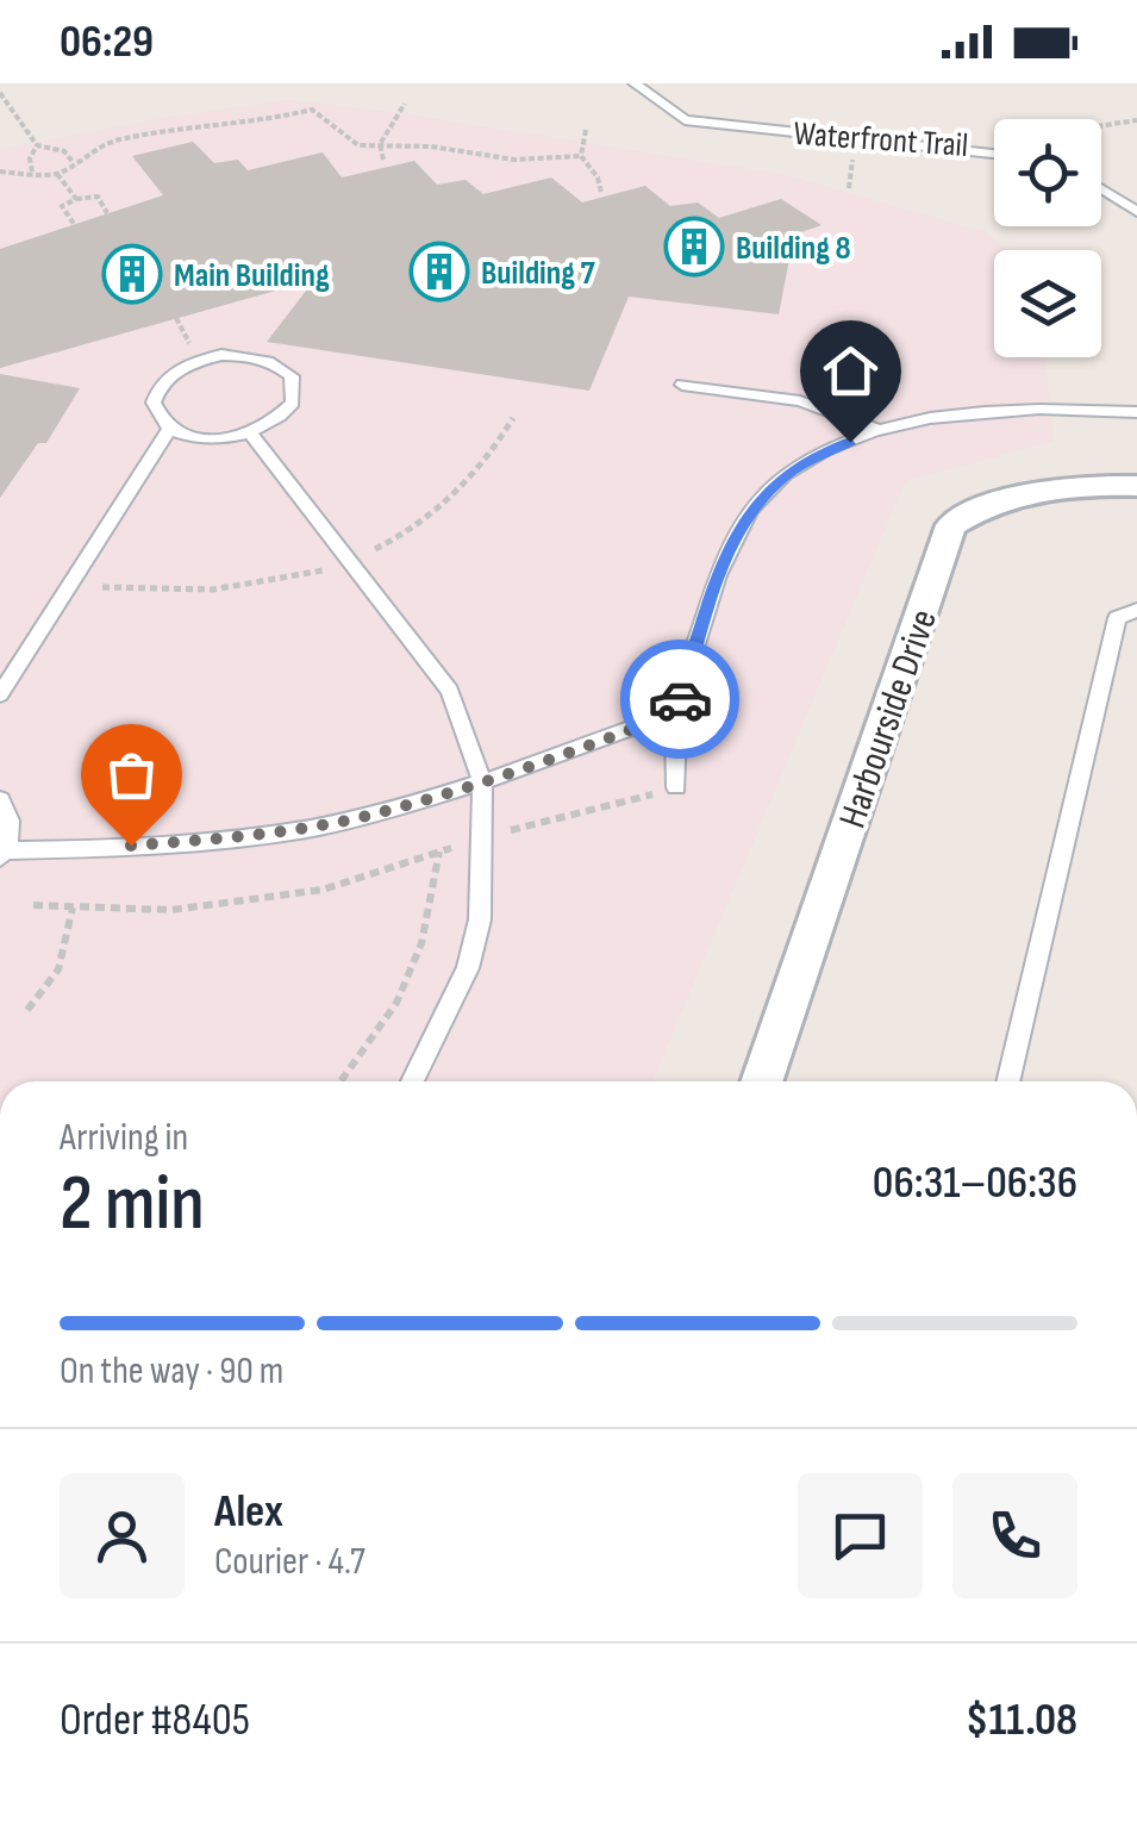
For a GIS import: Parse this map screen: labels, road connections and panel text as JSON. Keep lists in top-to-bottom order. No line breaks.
{"streets":{"street":["Harbourside Drive"],"lane":["Waterfront Trail"]},"places":{"building":["Building 8","Building 7","Main Building"]},"page":{"status":"06:29","heading":["2 min","Arriving in","06:31–06:36"],"panel":["Alex","Courier · 4.7","Order #8405","$11.08"],"bar":"On the way · 90 m"}}
